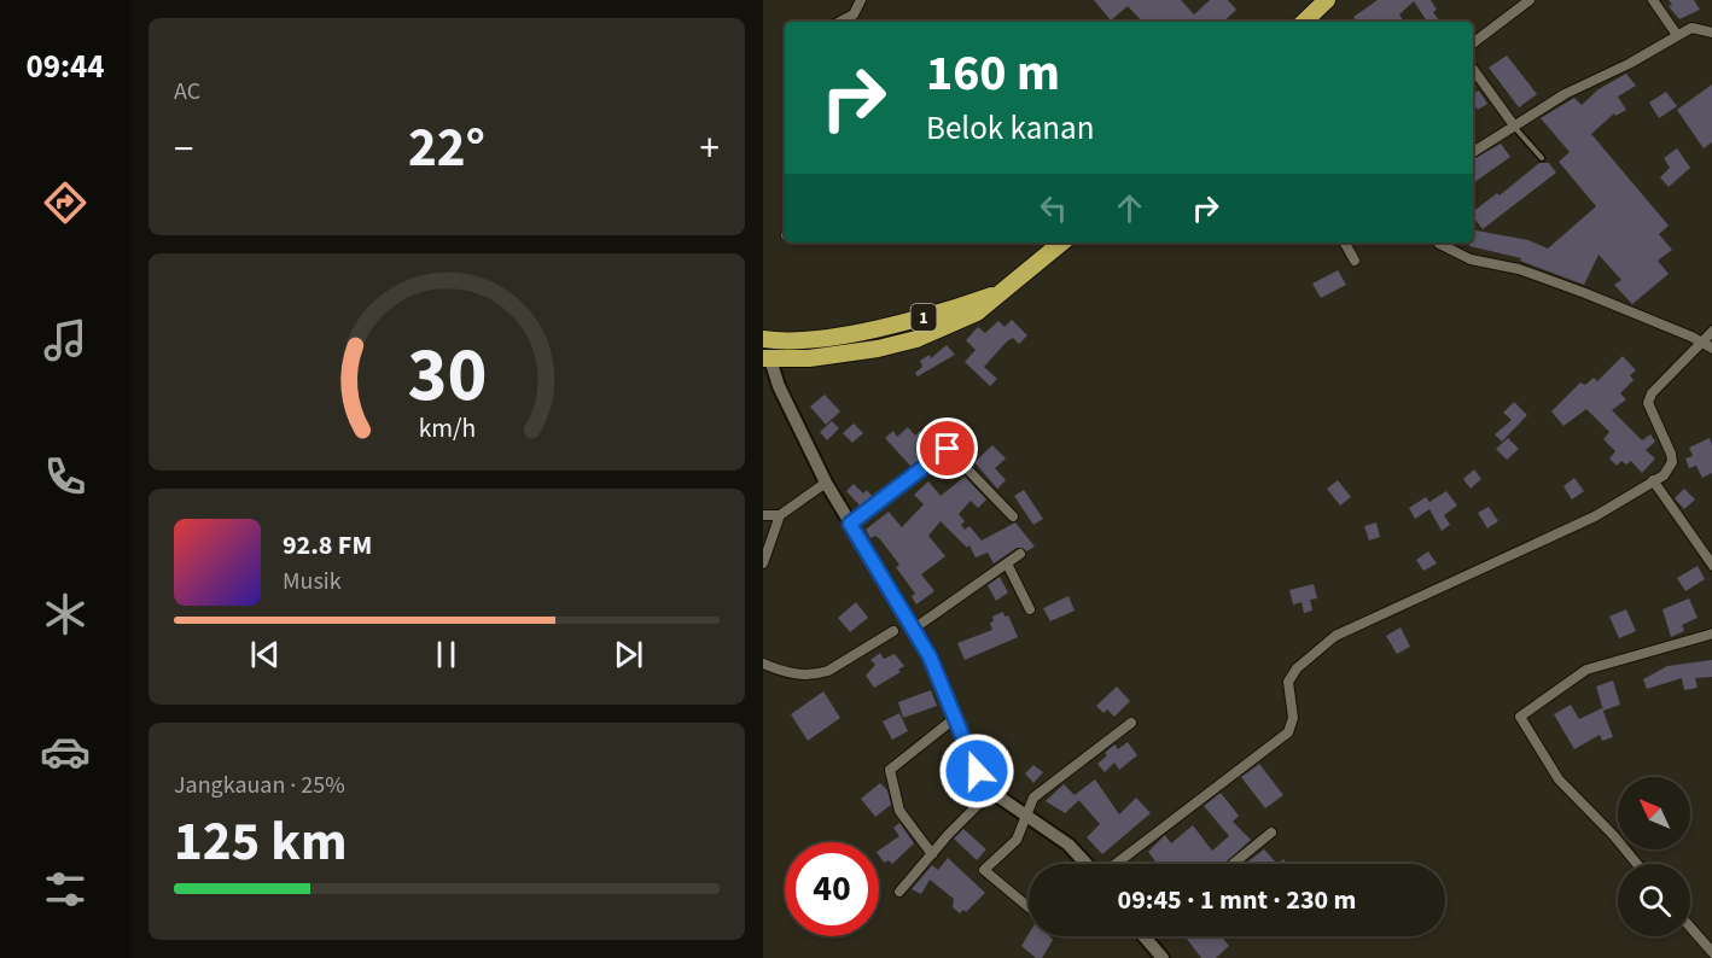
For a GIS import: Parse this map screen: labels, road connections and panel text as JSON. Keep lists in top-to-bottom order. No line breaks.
{"streets":{"highway":["1"]},"north":"top left","page":{"tabs":"09:44","tile":["AC",["Jangkauan · 25%","125 km"]],"turn":["160 m","Belok kanan"],"heat":["−","22°","+"],"song":["92.8 FM","Musik"],"limit":"40","trip":"09:45 · 1 mnt · 230 m","gauge":["30","km/h"]}}
